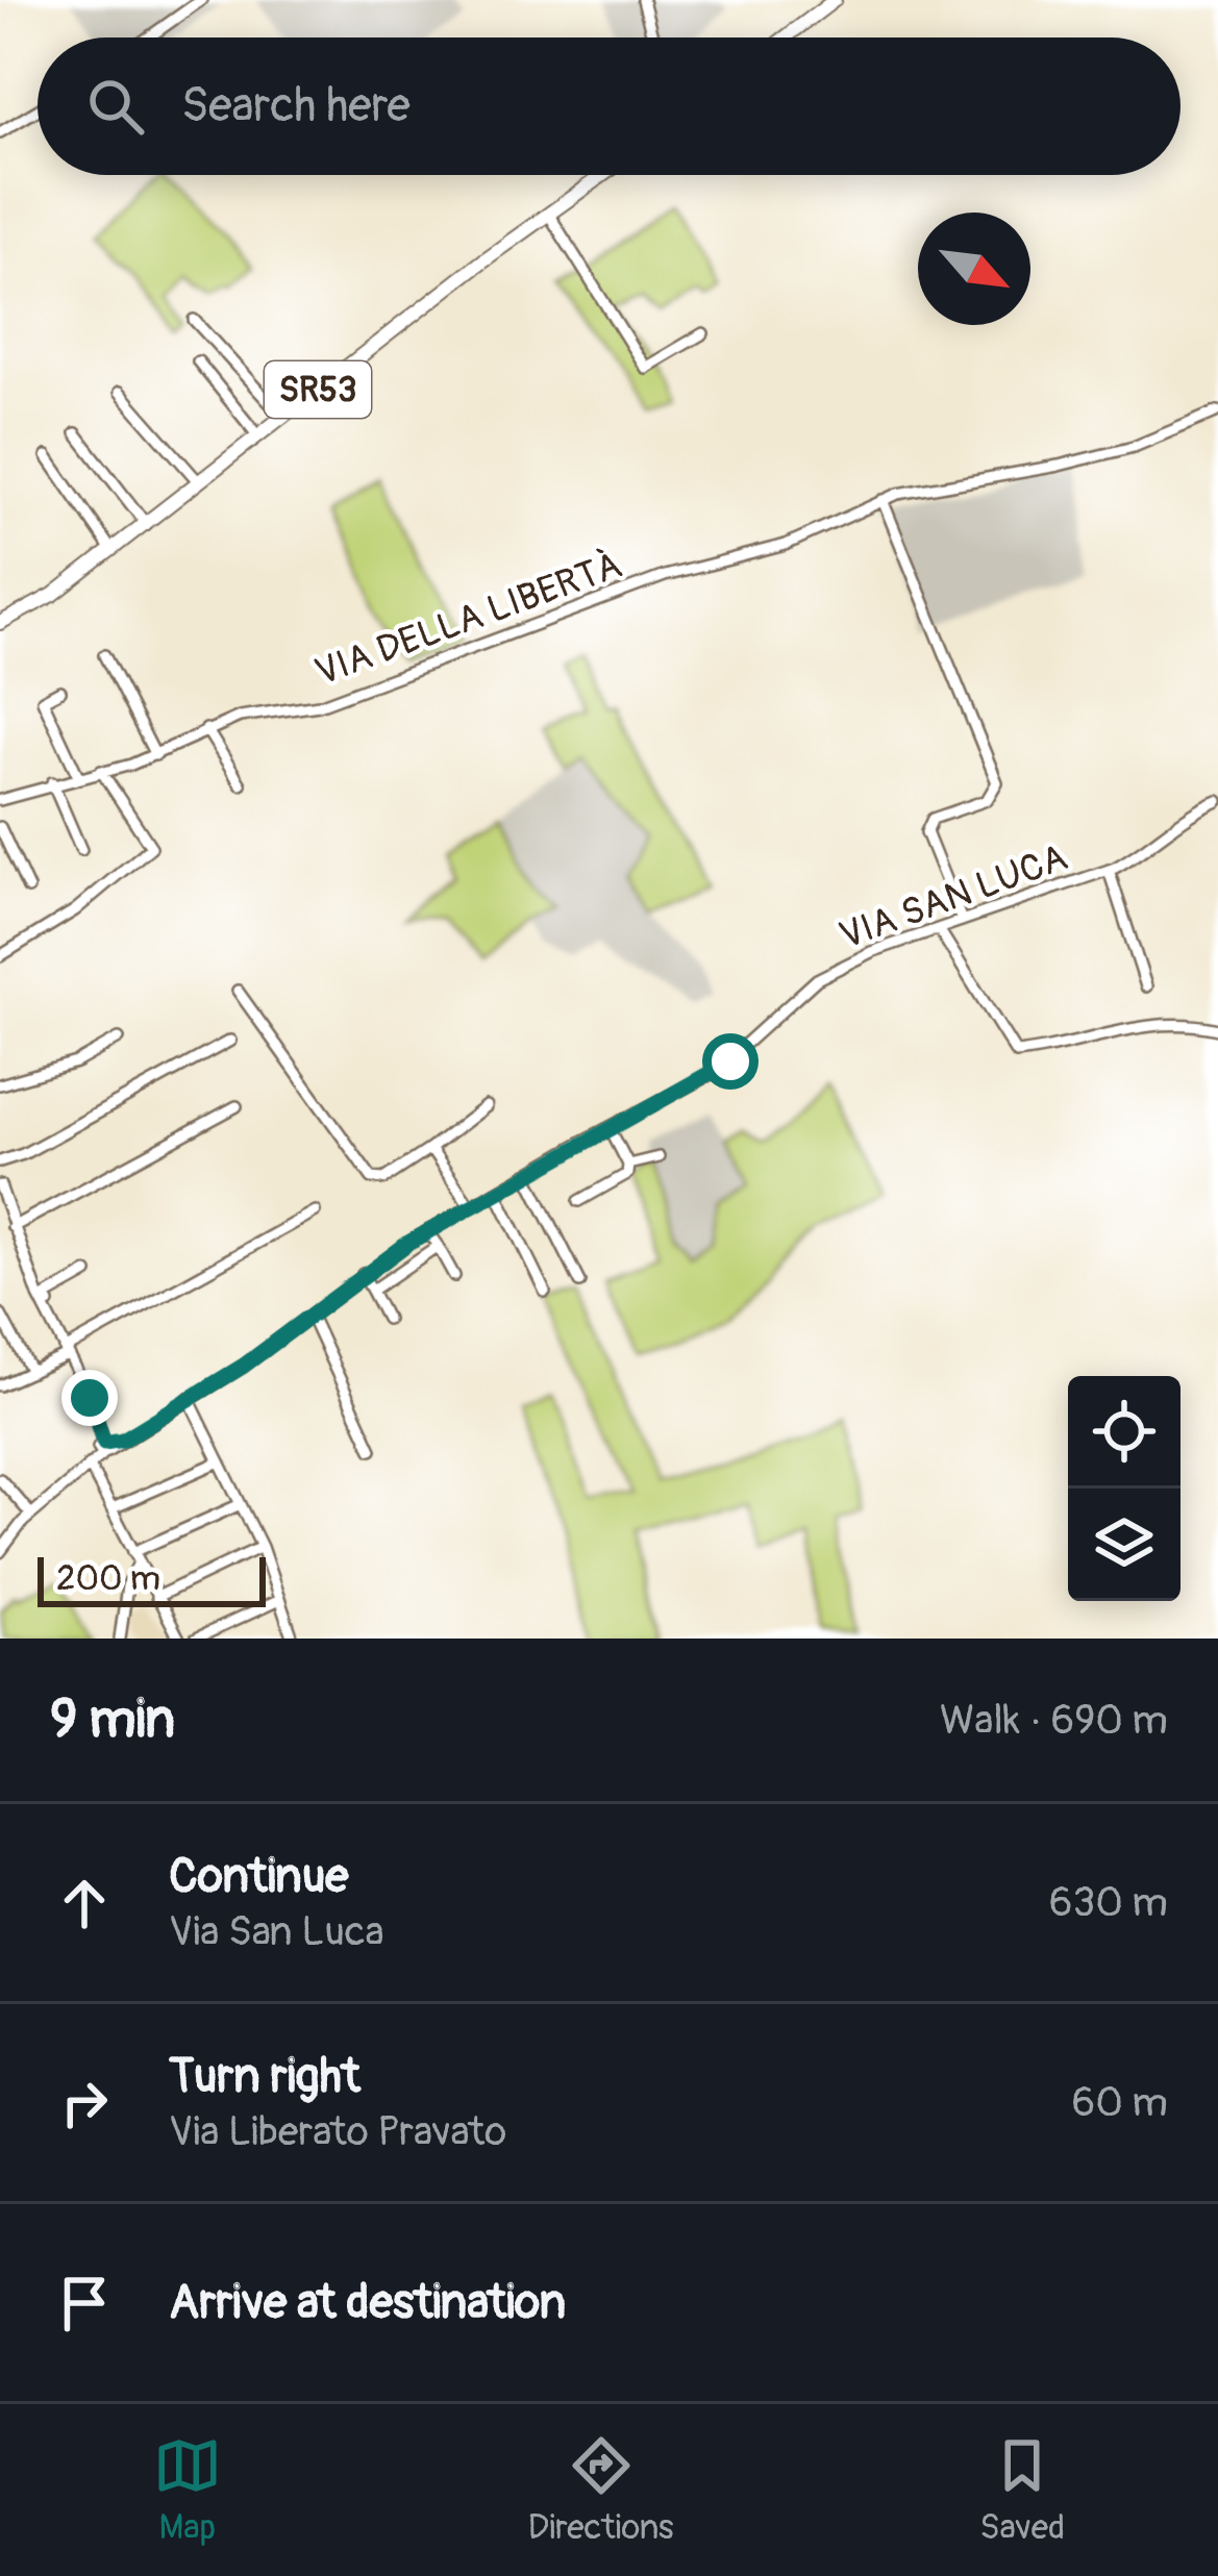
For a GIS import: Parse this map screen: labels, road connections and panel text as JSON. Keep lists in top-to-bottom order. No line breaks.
{"streets":{"main road":["SR53"],"street":["VIA DELLA LIBERTÀ","VIA SAN LUCA"]},"scale_bar":"200 m","north":"bottom right","page":{"search":"Search here","scale":"200 m","heading":["9 min","Walk · 690 m"],"list":[["Continue","Via San Luca","630 m"],["Turn right","Via Liberato Pravato","60 m"],"Arrive at destination"],"nav":["Map","Directions","Saved"]}}
